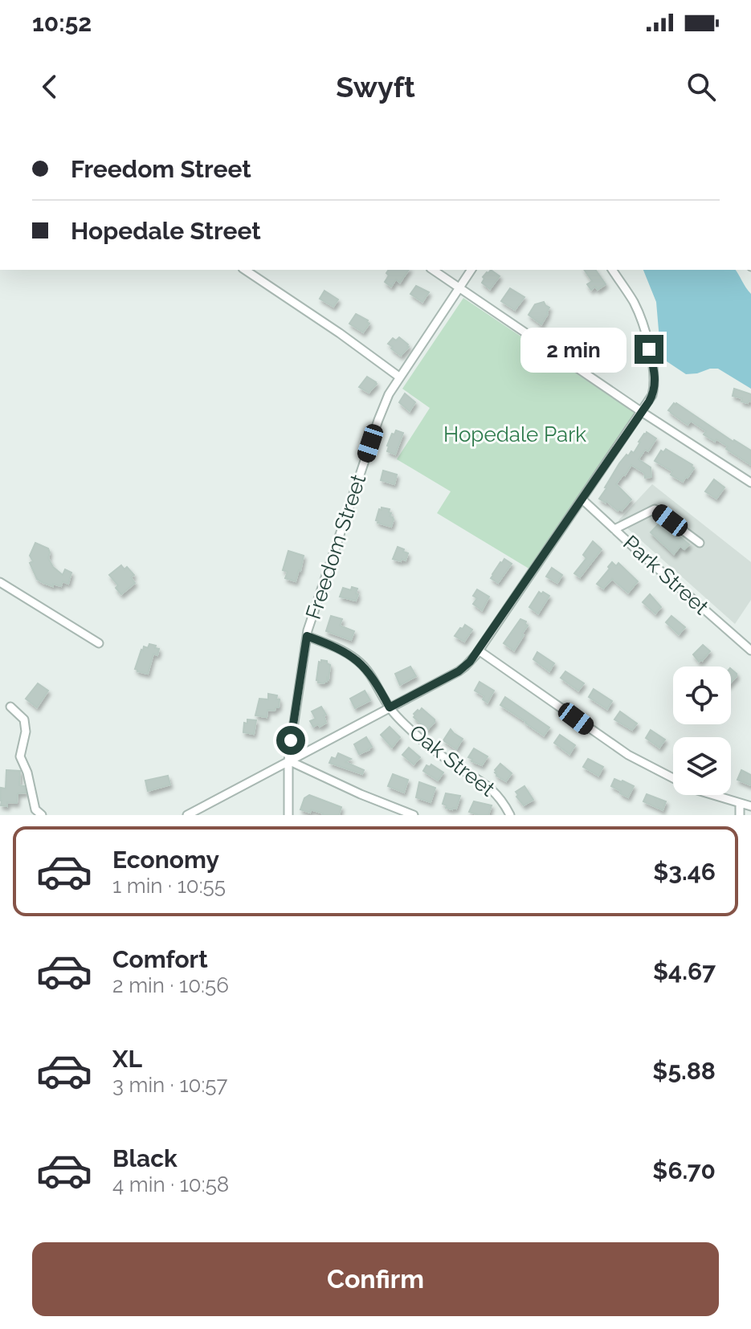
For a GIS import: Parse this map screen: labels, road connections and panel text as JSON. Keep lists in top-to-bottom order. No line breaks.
{"streets":{"street":["Freedom Street","Park Street","Oak Street"]},"crossings":[["Freedom Street","Oak Street"]],"parks":["Hopedale Park"],"page":{"status":"10:52","header":"Swyft","banner":["Freedom Street","Hopedale Street"],"bubble":"2 min","list":[{"name":"Economy","note":"1 min · 10:55","value":"$3.46"},{"name":"Comfort","note":"2 min · 10:56","value":"$4.67"},{"name":"XL","note":"3 min · 10:57","value":"$5.88"},{"name":"Black","note":"4 min · 10:58","value":"$6.70"}],"buttons":"Confirm"}}
